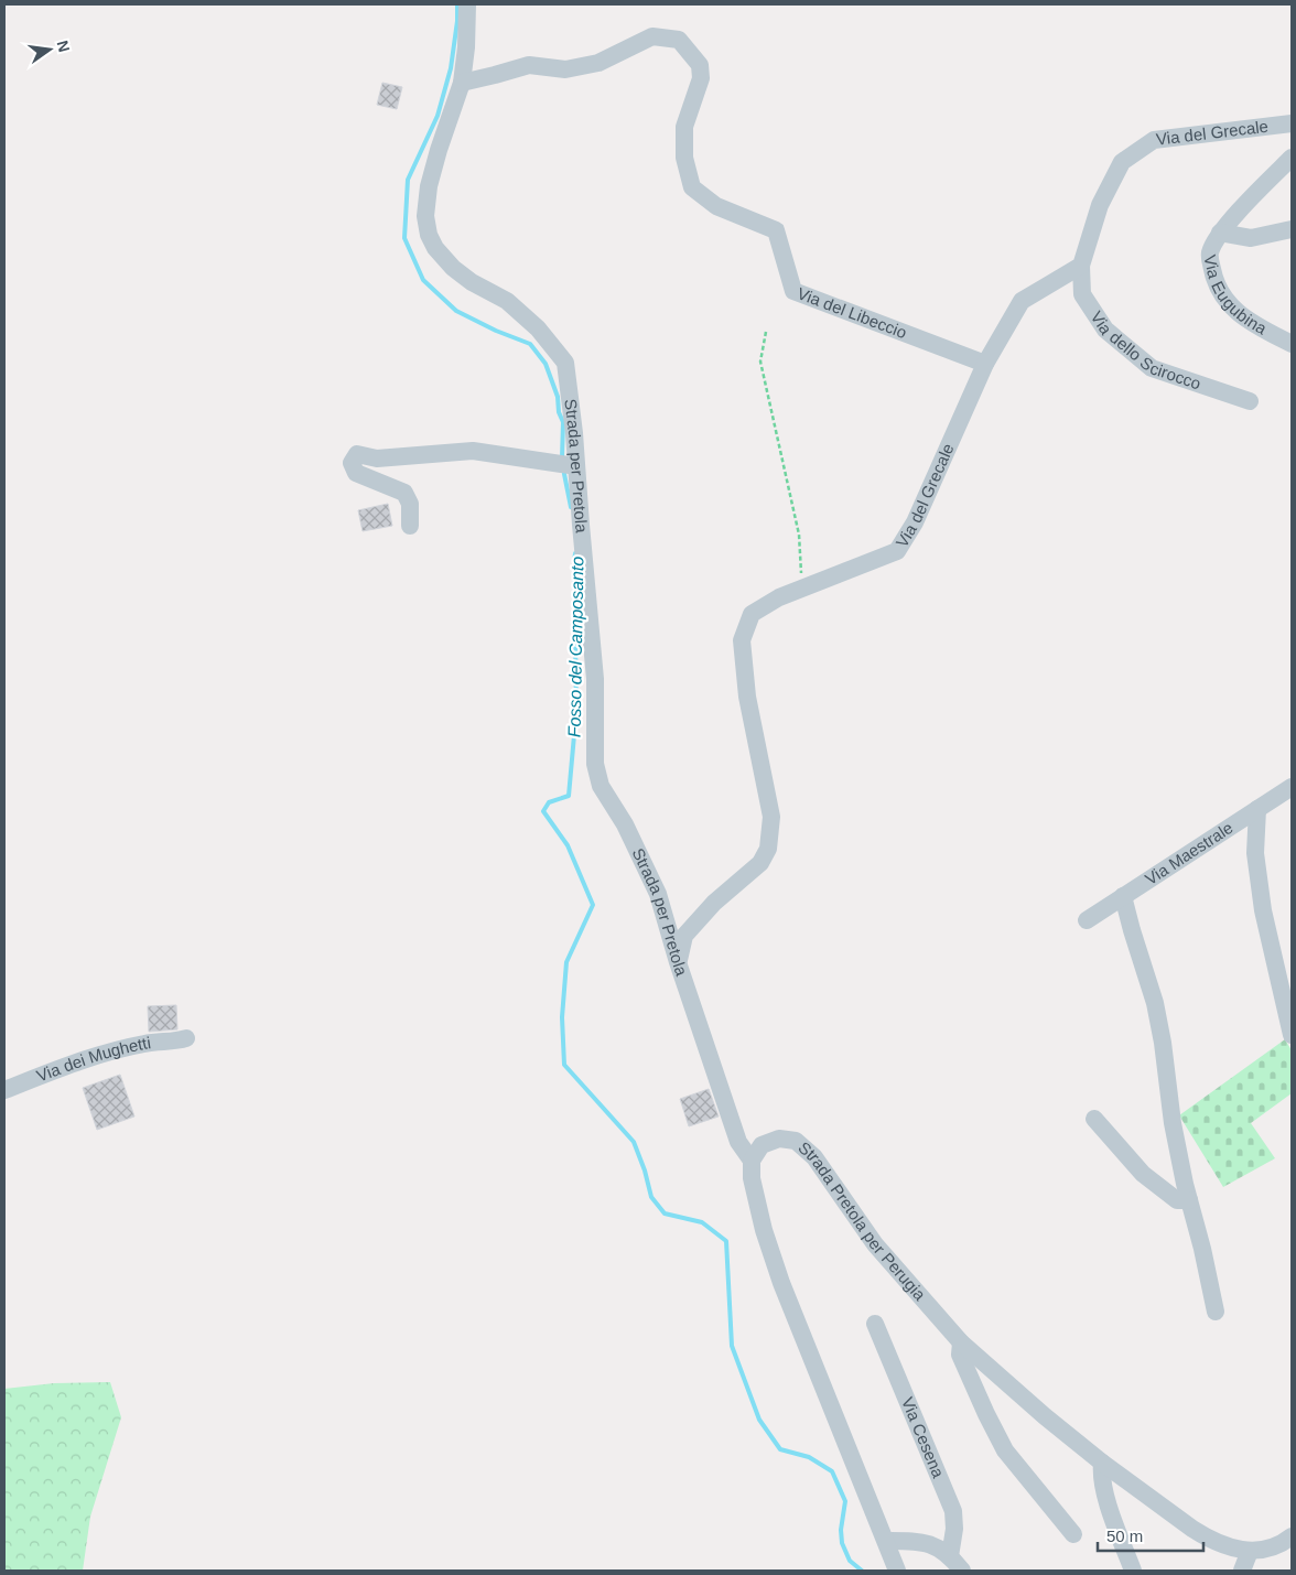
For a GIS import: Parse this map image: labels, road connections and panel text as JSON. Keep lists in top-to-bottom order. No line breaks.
{"streets":{"street":["Via del Grecale","Via Eugubina","Via del Libeccio","Via dello Scirocco","Strada per Pretola","Via Maestrale","Via dei Mughetti","Strada Pretola per Perugia","Via Cesena"]},"crossings":[["Via del Grecale","Via del Libeccio"],["Via del Grecale","Via dello Scirocco"],["Via del Grecale","Strada per Pretola"],["Via del Libeccio","Strada per Pretola"],["Strada per Pretola","Strada Pretola per Perugia"]],"water":["Fosso del Camposanto"],"scale_bar":"50 m","north":"right"}
